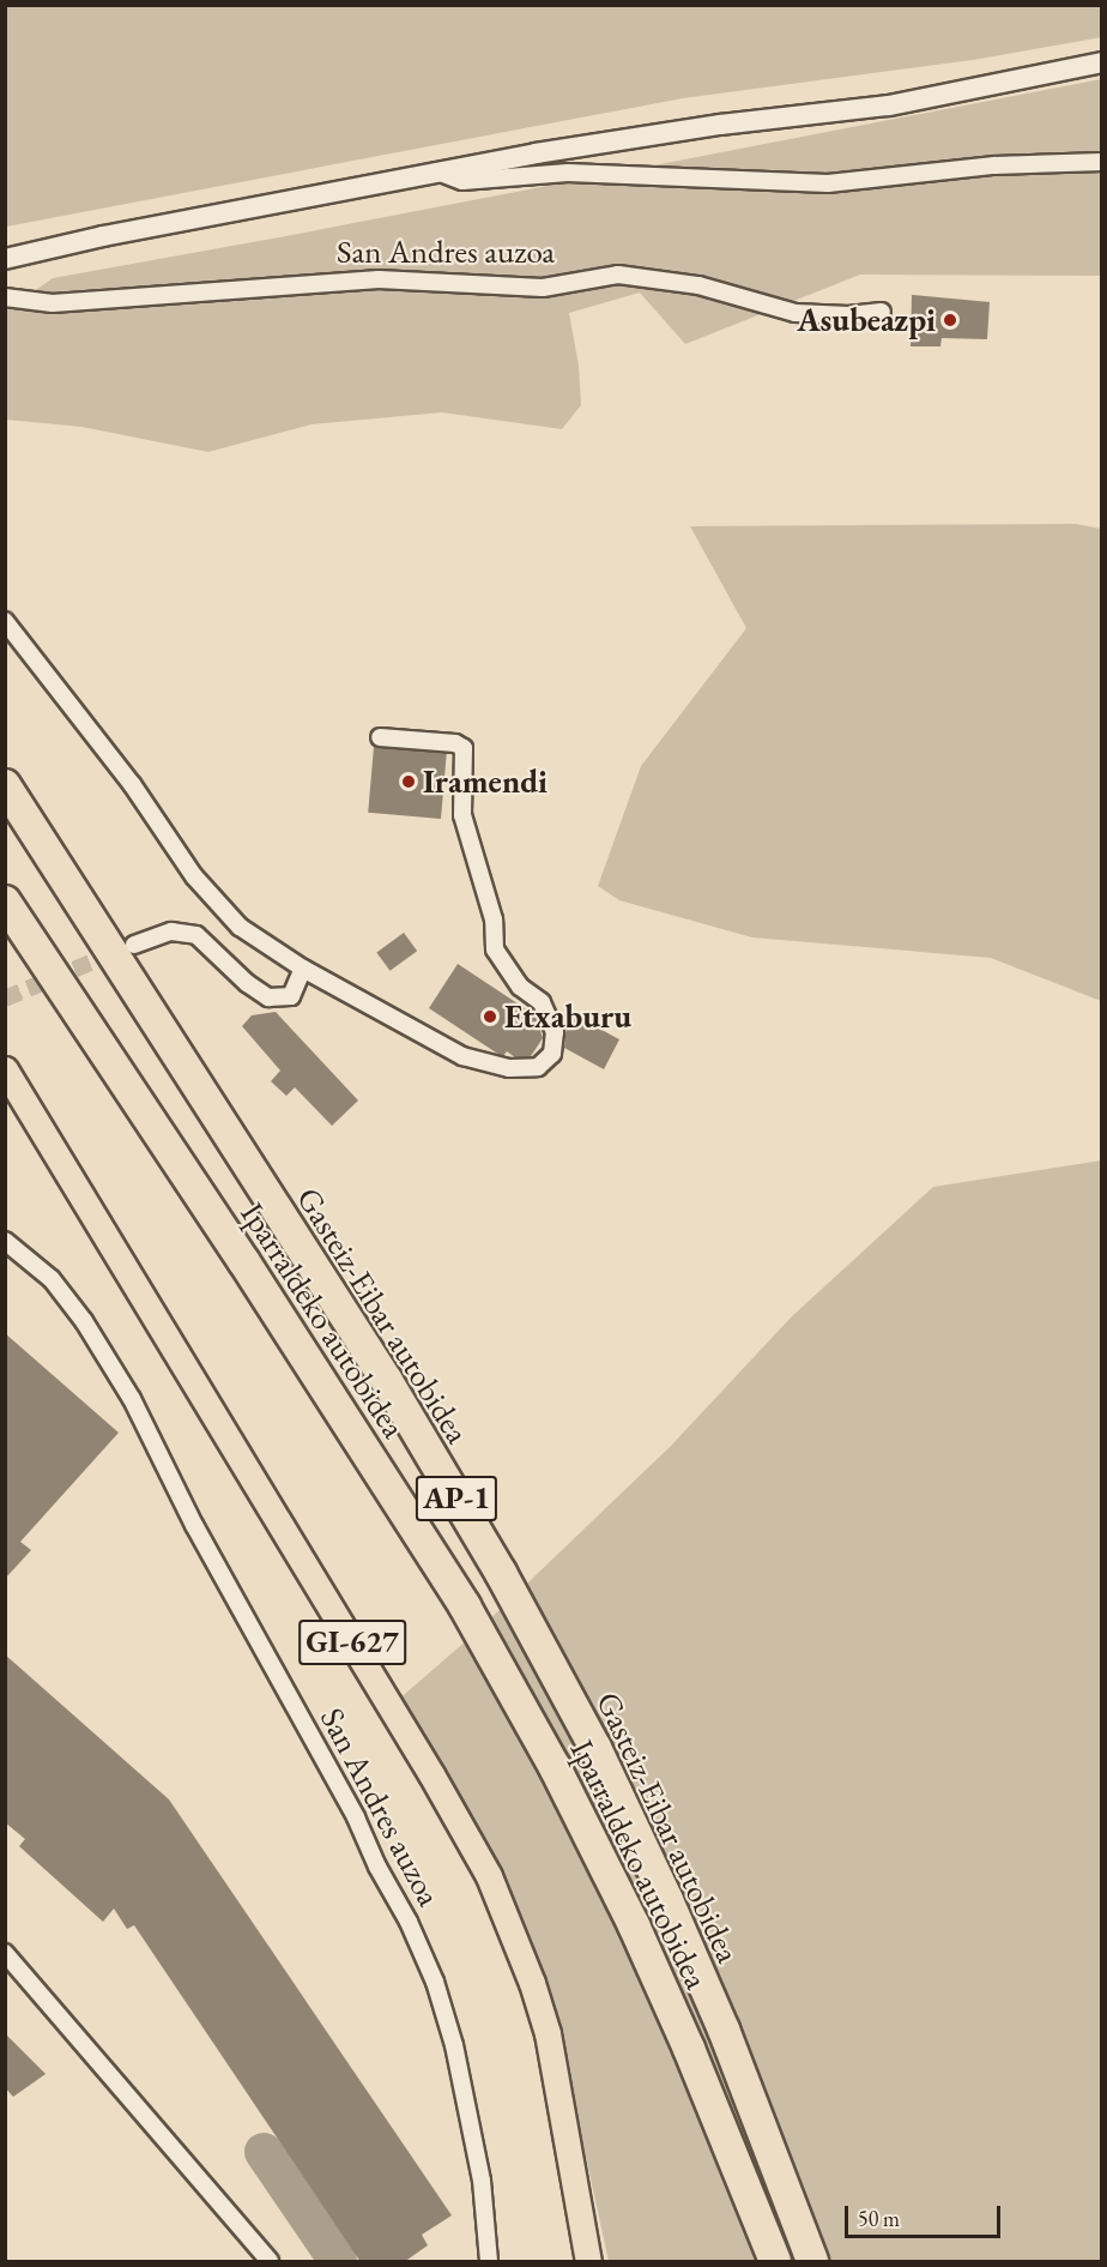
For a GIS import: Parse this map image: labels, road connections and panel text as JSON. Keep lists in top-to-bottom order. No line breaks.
{"streets":{"highway":["Gasteiz-Eibar autobidea","Iparraldeko autobidea","AP-1"],"main road":["GI-627"],"street":["San Andres auzoa"]},"places":["Asubeazpi","Iramendi","Etxaburu"],"scale_bar":"50 m"}
